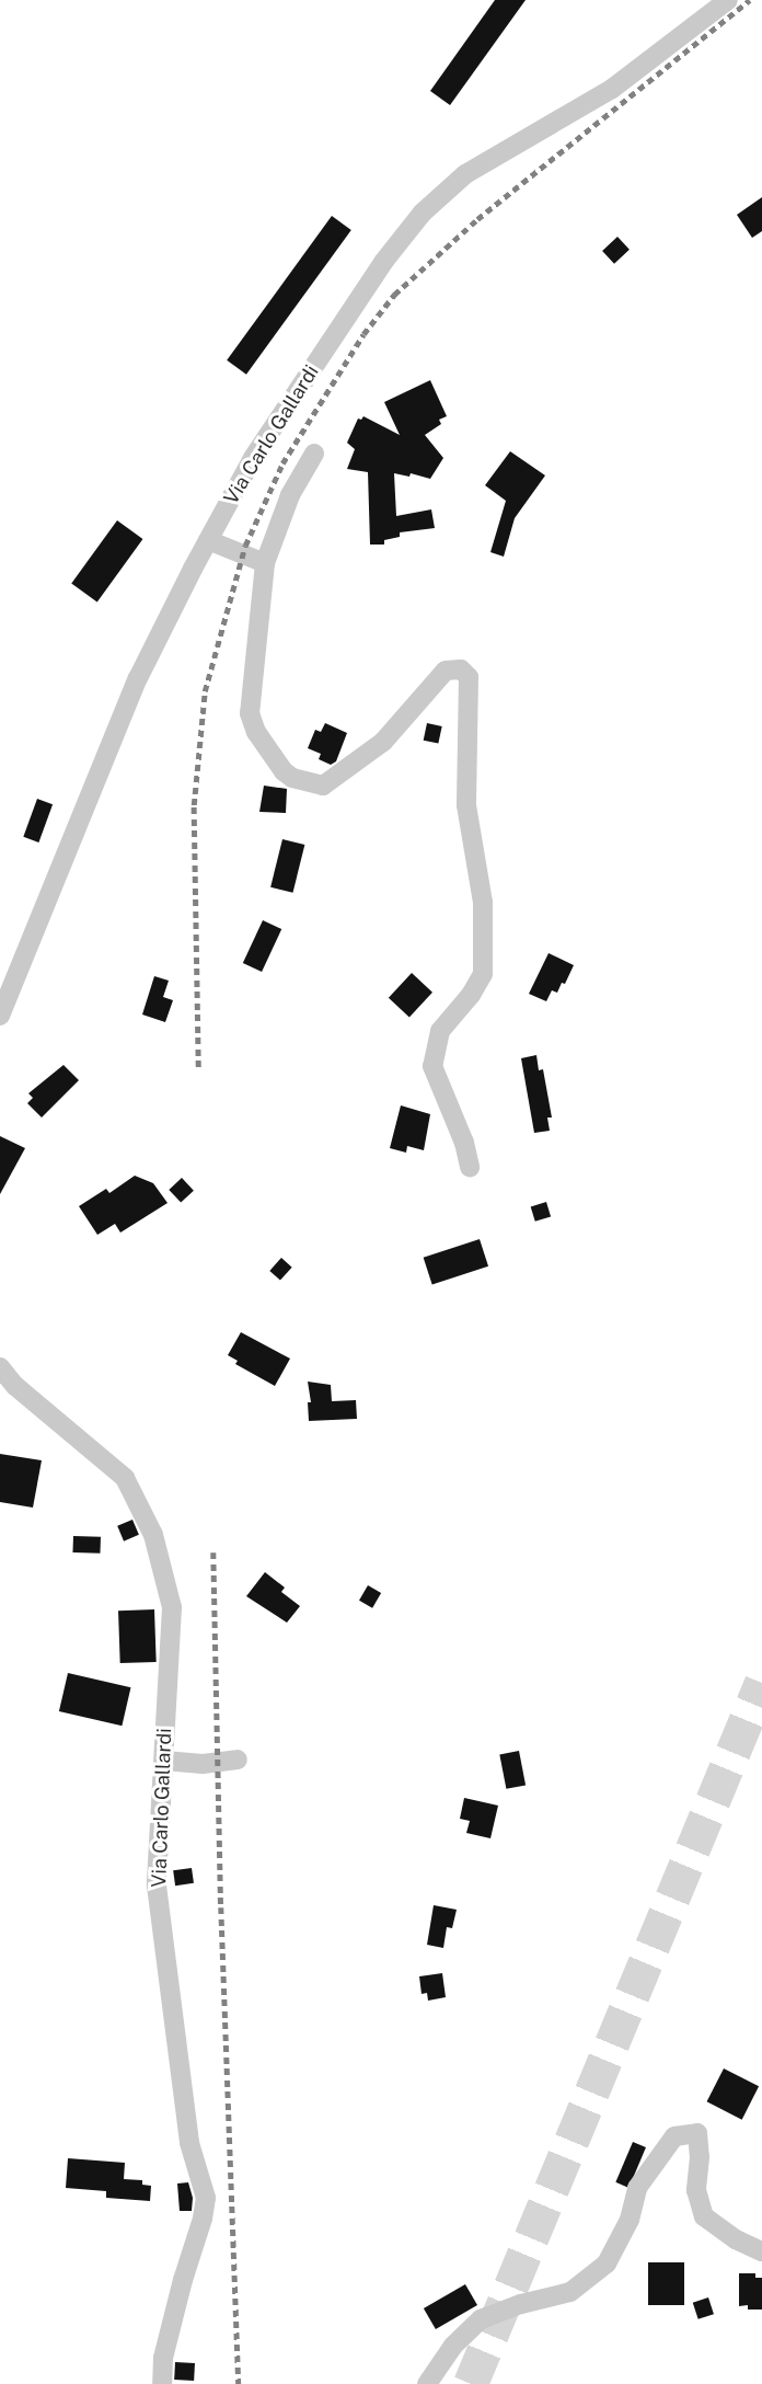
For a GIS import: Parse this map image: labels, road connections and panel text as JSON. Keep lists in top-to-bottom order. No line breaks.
{"streets":{"street":["Via Carlo Gallardi"]}}
